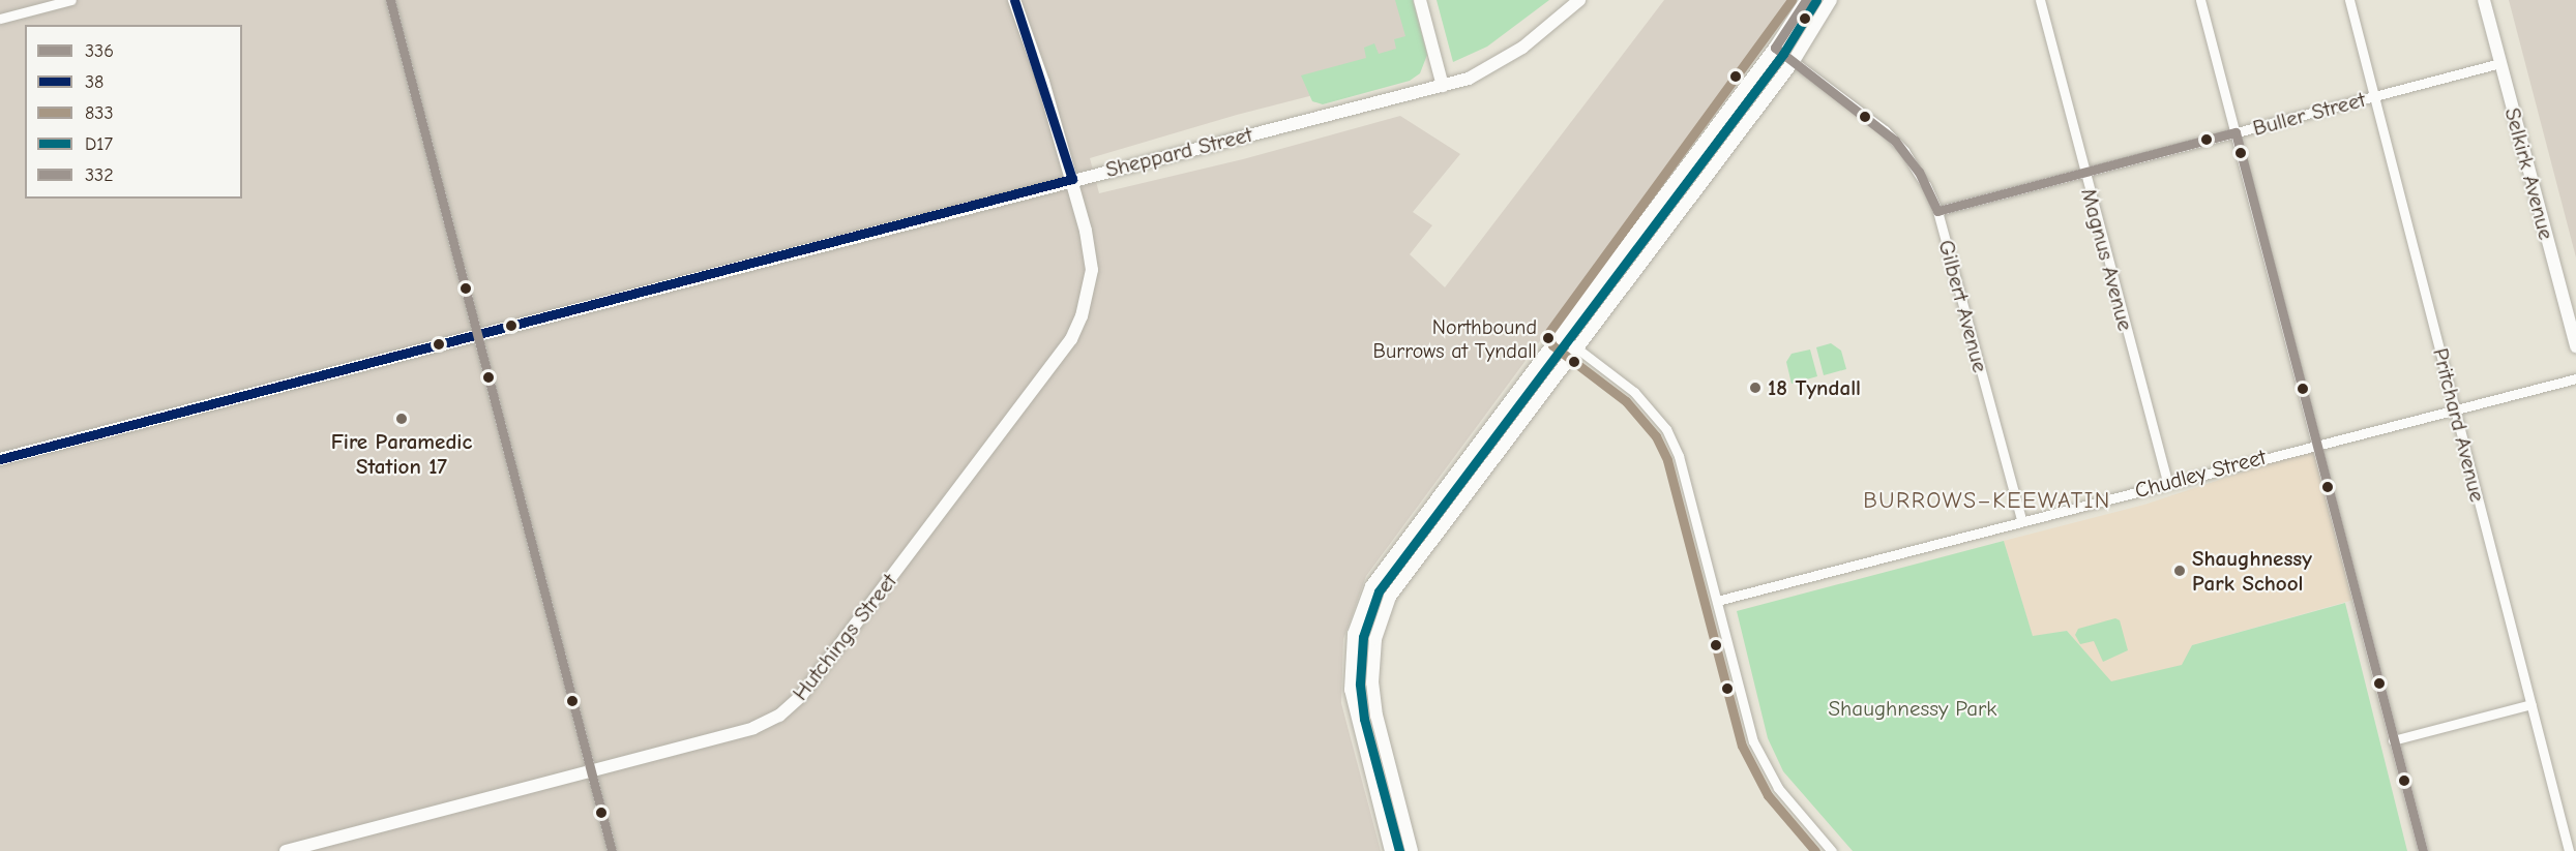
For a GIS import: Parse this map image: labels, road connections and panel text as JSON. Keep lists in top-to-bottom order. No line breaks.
{"streets":{"street":["Buller Street","Sheppard Street","Selkirk Avenue","Magnus Avenue","Gilbert Avenue","Pritchard Avenue","Chudley Street","Hutchings Street"]},"crossings":[["Buller Street","Selkirk Avenue"],["Buller Street","Magnus Avenue"],["Buller Street","Gilbert Avenue"],["Buller Street","Pritchard Avenue"],["Sheppard Street","Hutchings Street"],["Magnus Avenue","Chudley Street"],["Gilbert Avenue","Chudley Street"],["Pritchard Avenue","Chudley Street"]],"districts":["BURROWS–KEEWATIN"],"parks":["Shaughnessy Park"],"places":["Northbound Burrows at Tyndall","18 Tyndall","Fire Paramedic Station 17","Shaughnessy Park School"],"lines":["transit line 336","transit line 38","transit line 833","transit line D17","transit line 332"],"legend":["336","38","833","D17","332"]}
